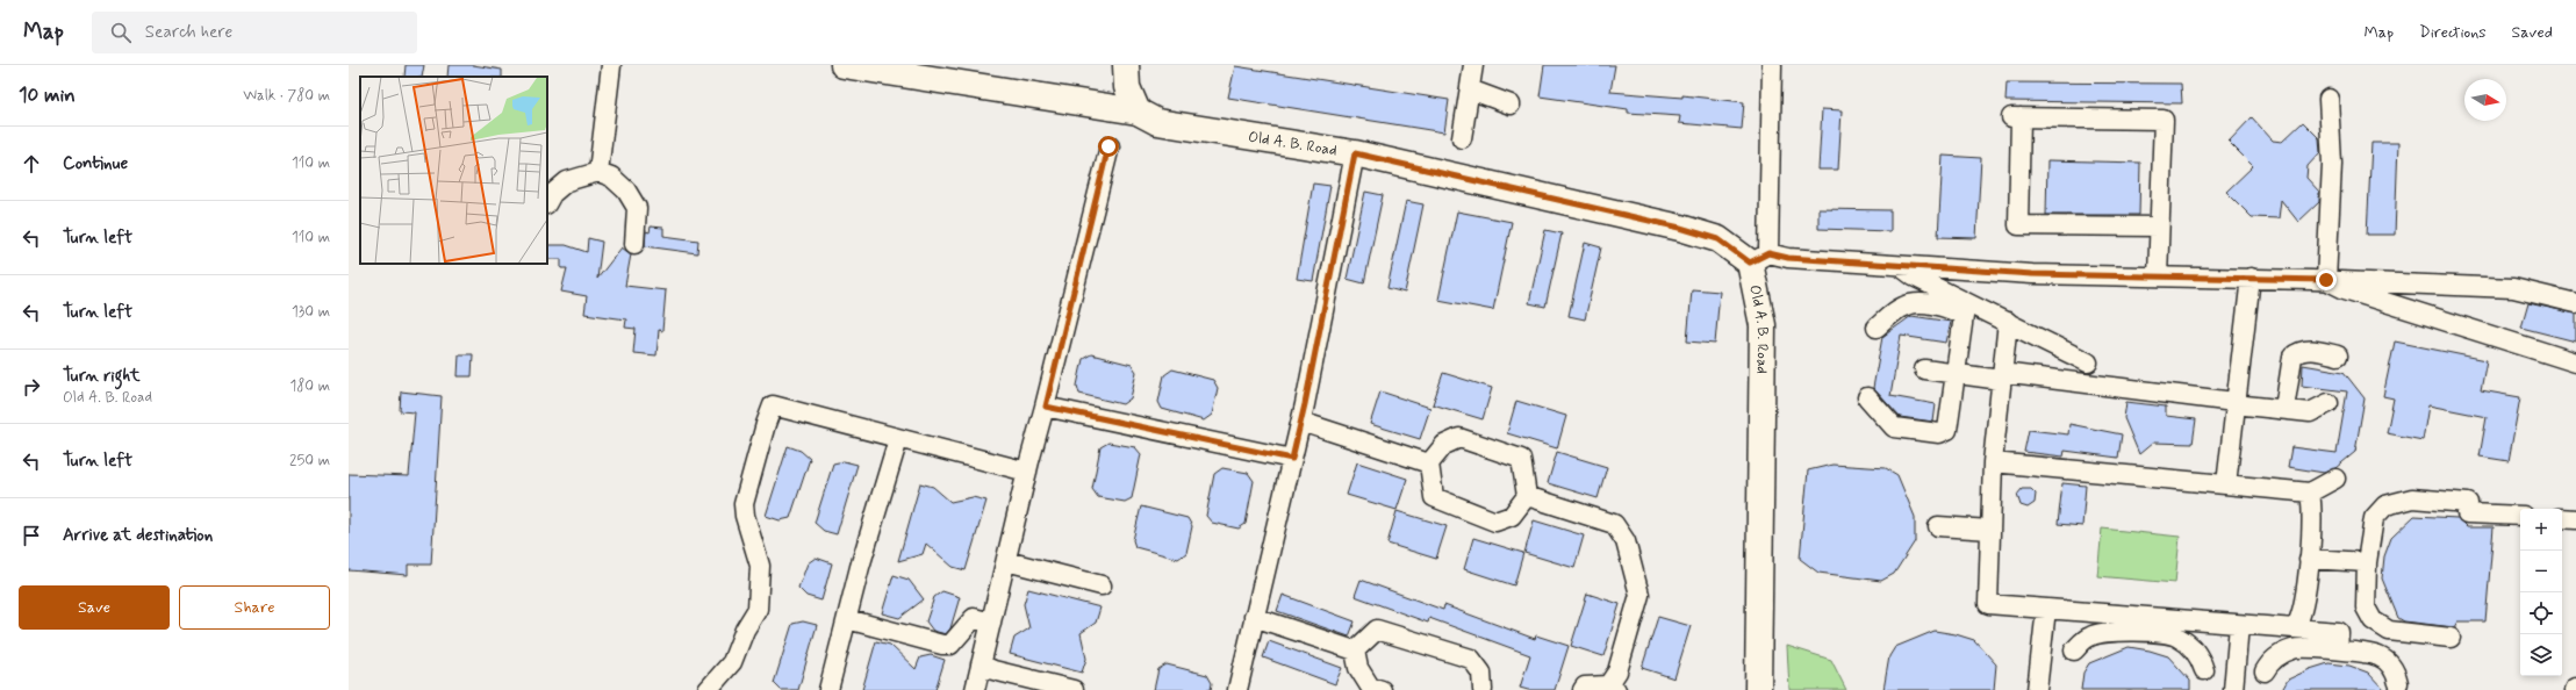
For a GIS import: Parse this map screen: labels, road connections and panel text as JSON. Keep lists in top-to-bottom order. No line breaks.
{"streets":{"street":["Old A. B. Road"]},"north":"right","page":{"header":"Map","search":"Search here","nav":["Map","Directions","Saved"],"heading":["10 min","Walk · 780 m"],"list":[["Continue","110 m"],["Turn left","110 m"],["Turn left","130 m"],["Turn right","Old A. B. Road","180 m"],["Turn left","250 m"],"Arrive at destination"],"map_buttons":["+","−"],"buttons":["Save","Share"]}}
